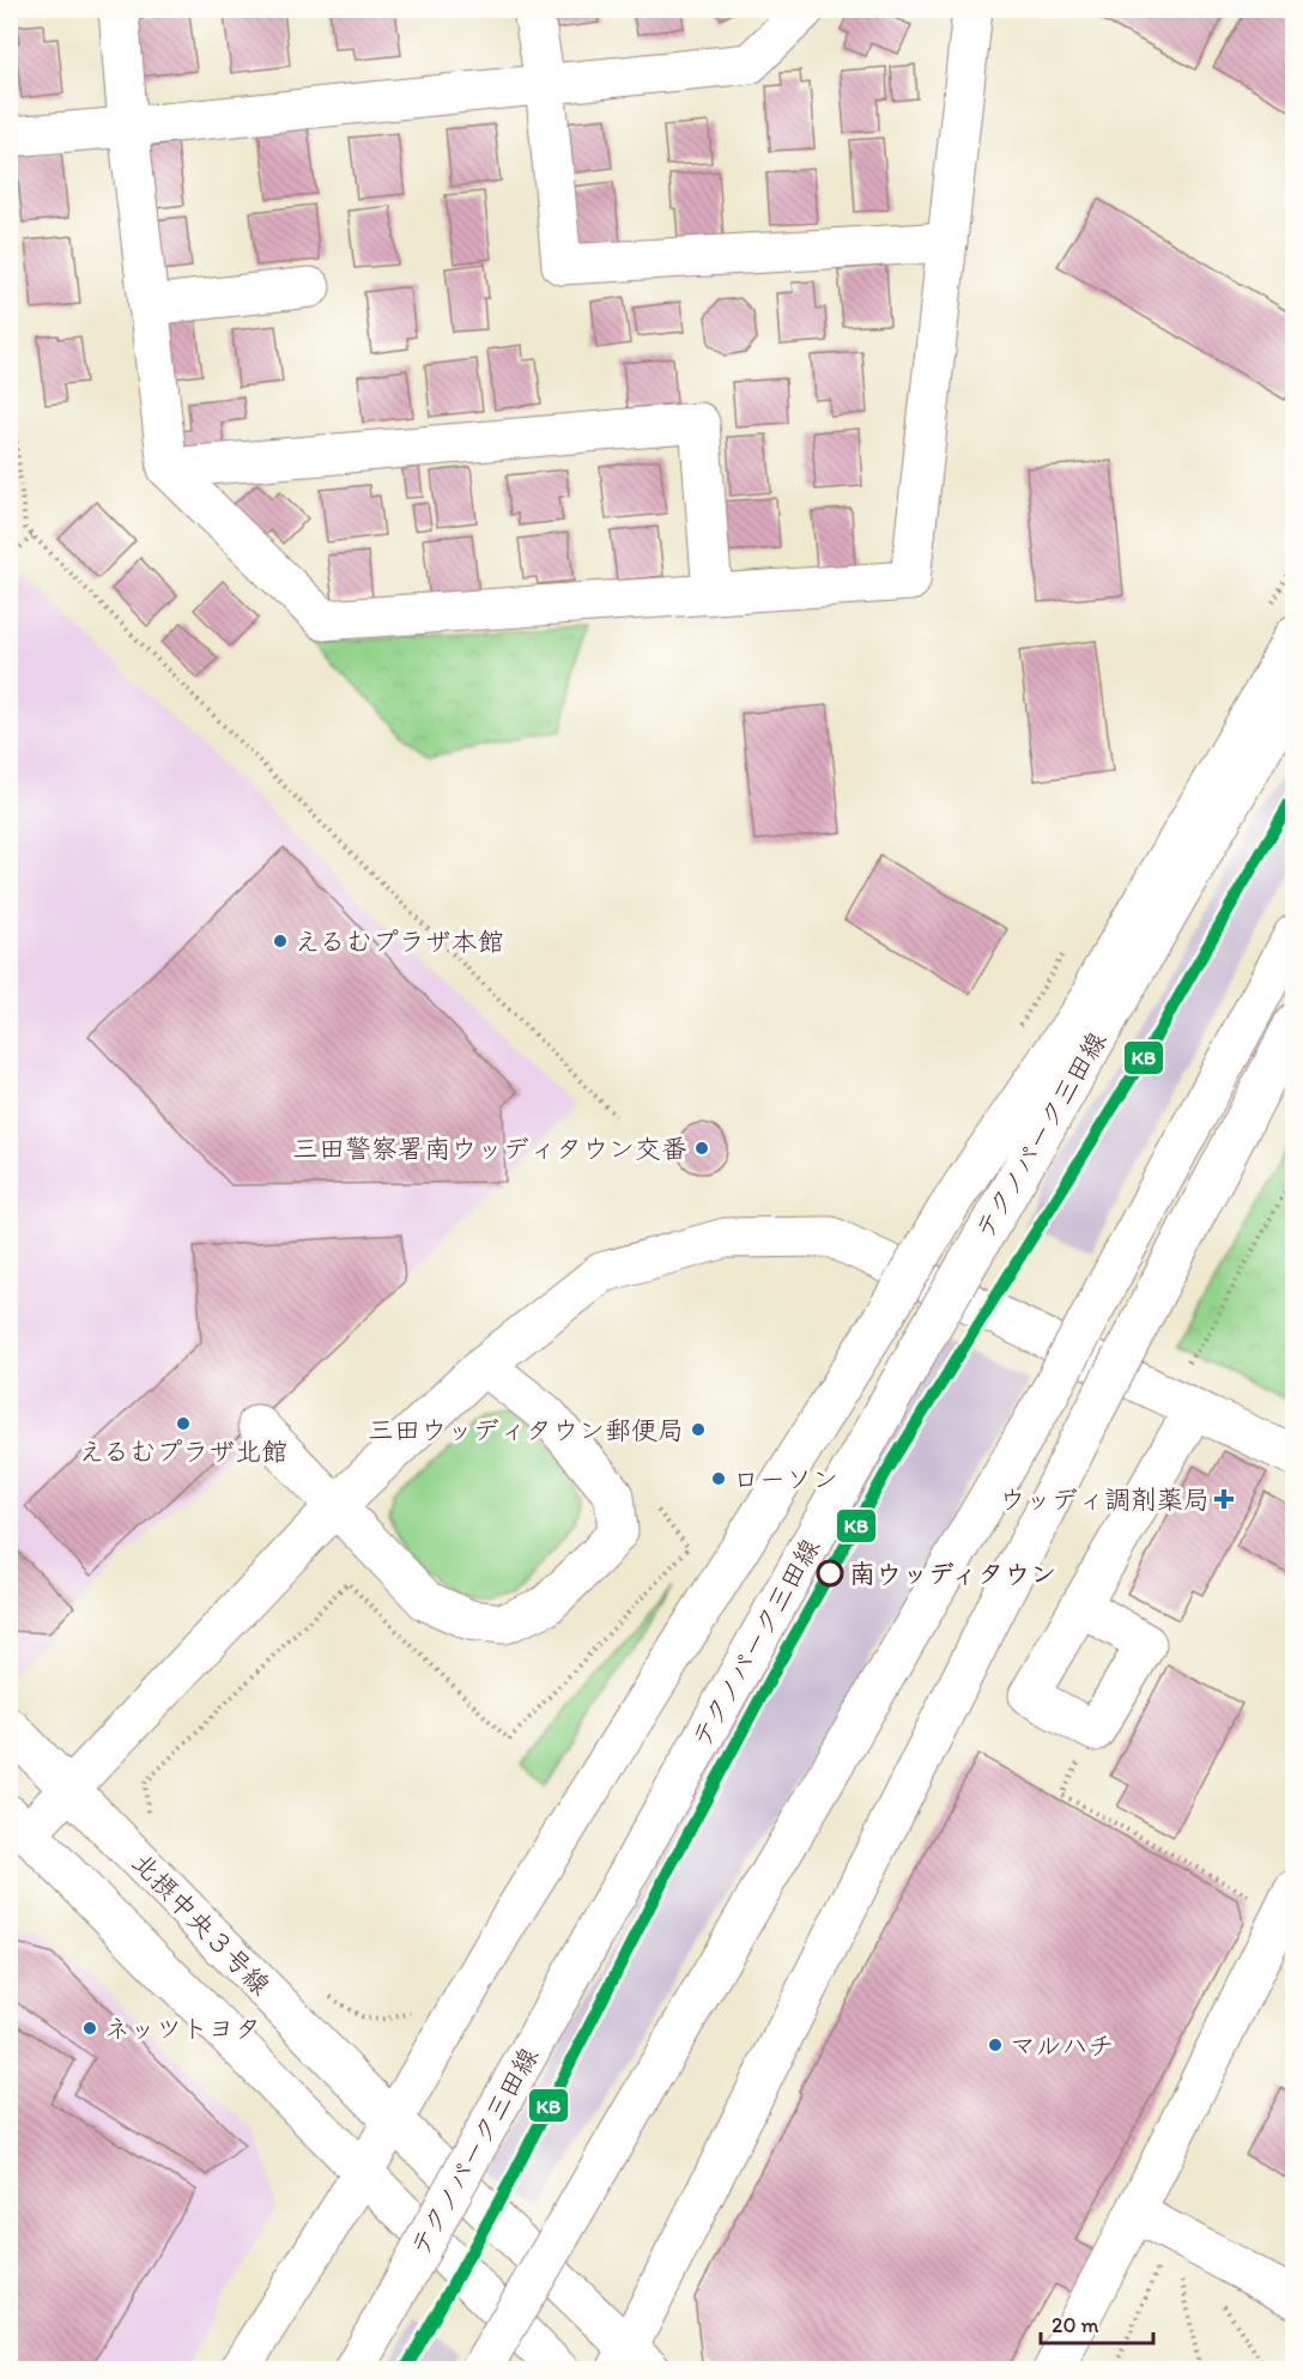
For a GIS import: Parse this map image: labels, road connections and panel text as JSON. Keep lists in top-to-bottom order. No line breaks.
{"streets":{"street":["テクノパーク三田線","北摂中央３号線"]},"places":{"other":["えるむプラザ本館","三田警察署南ウッディタウン交番","えるむプラザ北館","三田ウッディタウン郵便局","ローソン","南ウッディタウン","ネッツトヨタ","マルハチ"],"health":["ウッディ調剤薬局"]},"lines":["transit line KB"],"scale_bar":"20 m"}
